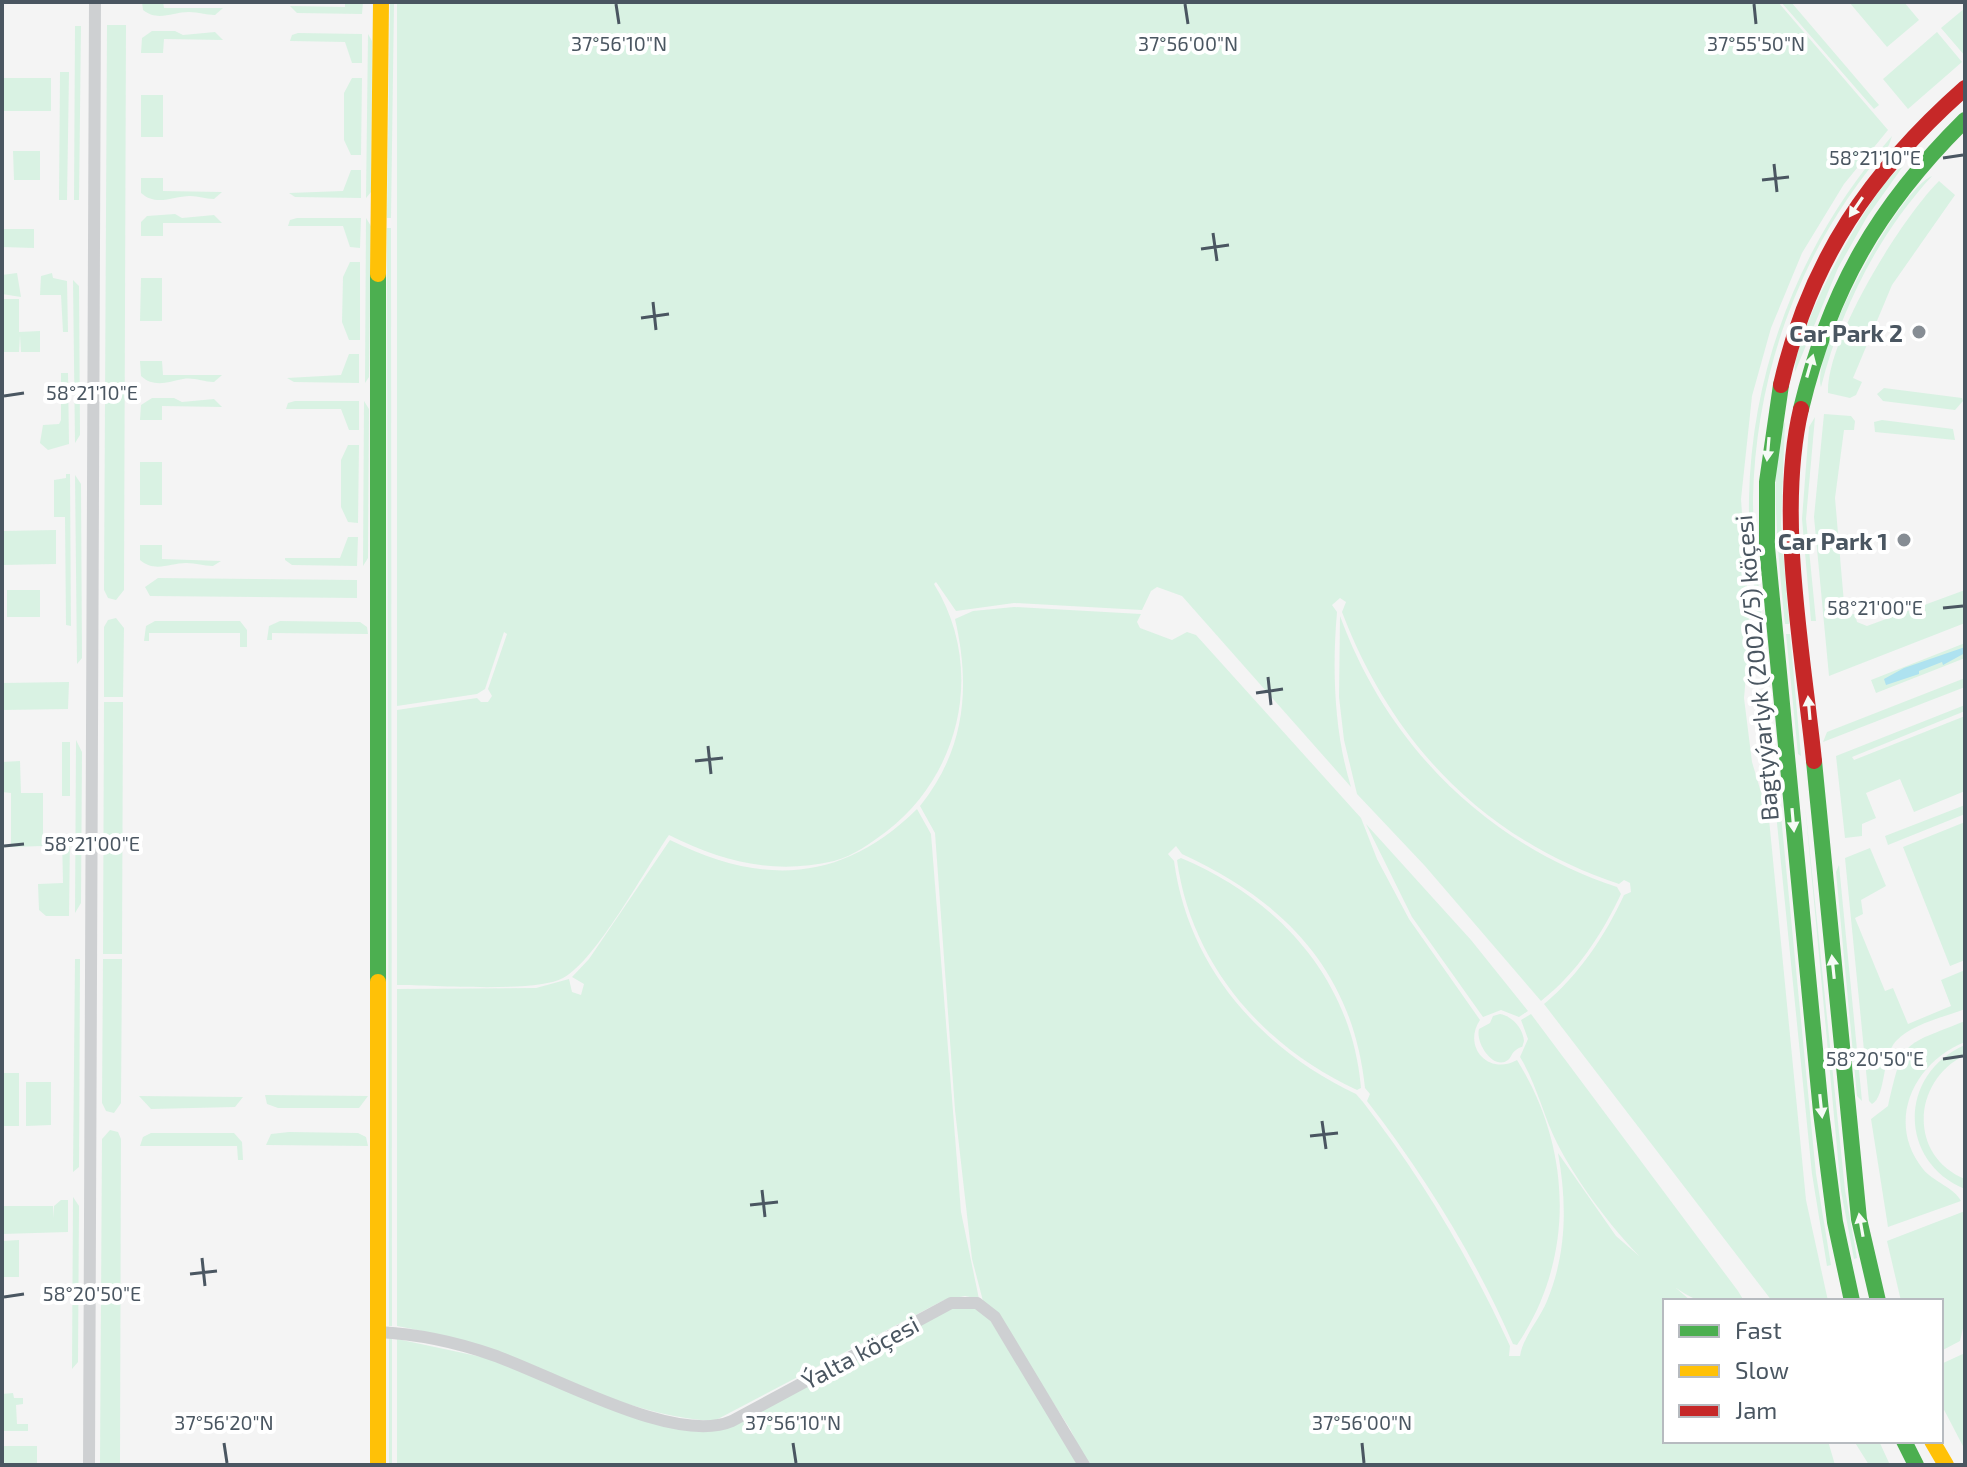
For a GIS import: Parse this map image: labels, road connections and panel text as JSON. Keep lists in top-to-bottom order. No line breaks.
{"streets":{"street":["Bagtyýarlyk (2002/5) köçesi","Ýalta köçesi"]},"places":["Car Park 2","Car Park 1"],"legend":["Fast","Slow","Jam"],"coordinates":["37°56'10\"N","37°56'00\"N","37°55'50\"N","58°21'10\"E","58°21'00\"E","58°20'50\"E","37°56'20\"N"]}
